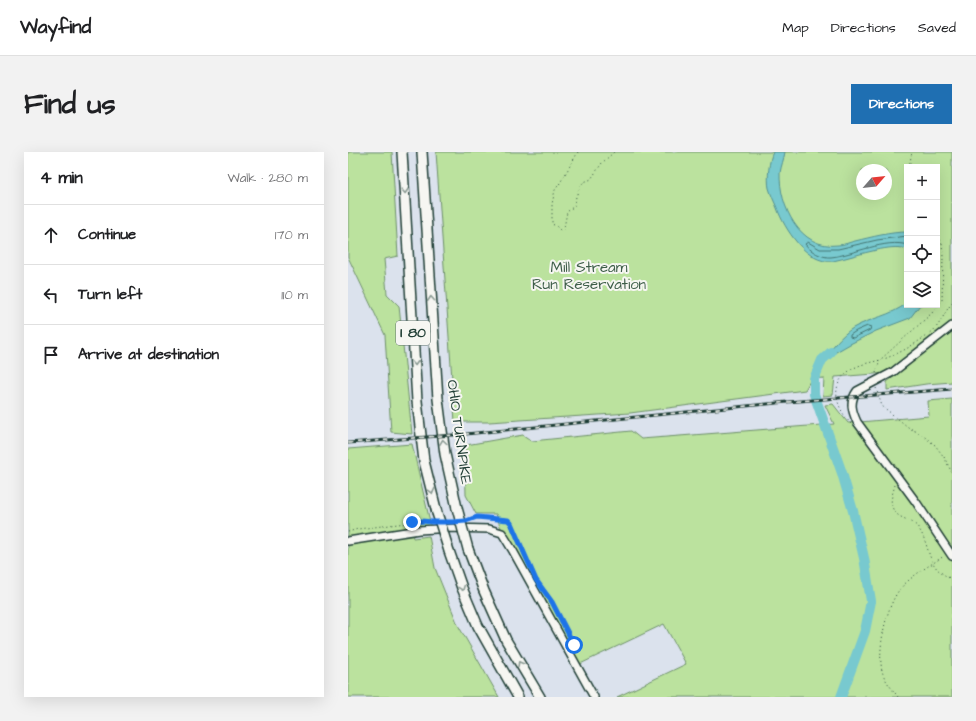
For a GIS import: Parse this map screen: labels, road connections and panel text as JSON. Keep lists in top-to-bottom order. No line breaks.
{"streets":{"highway":["I 80","OHIO TURNPIKE"]},"parks":["Mill Stream Run Reservation"],"north":"top right","page":{"header":"Wayfind","nav":["Map","Directions","Saved"],"buttons":"Directions","title":"Find us","heading":["4 min","Walk · 280 m"],"map_buttons":["+","−"],"list":[["Continue","170 m"],["Turn left","110 m"],"Arrive at destination"]}}
